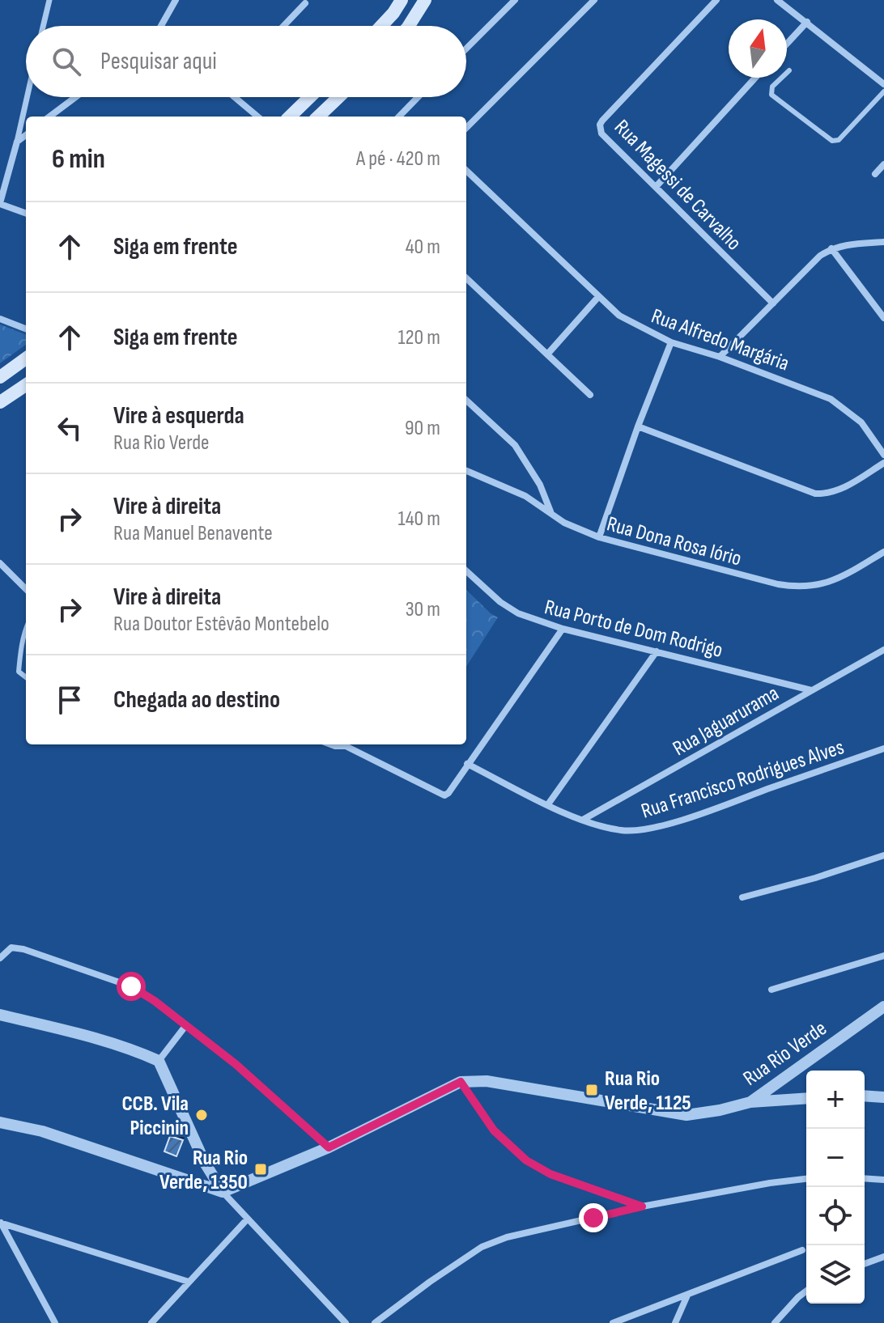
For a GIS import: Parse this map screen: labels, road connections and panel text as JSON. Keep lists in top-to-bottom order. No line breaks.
{"streets":{"street":["Rua Magessi de Carvalho","Rua Alfredo Margária","Rua Dona Rosa Iório","Rua Porto de Dom Rodrigo","Rua Jaguarurama","Rua Francisco Rodrigues Alves","Rua Rio Verde"]},"crossings":[["Rua Porto de Dom Rodrigo","Rua Jaguarurama"],["Rua Jaguarurama","Rua Francisco Rodrigues Alves"]],"places":{"transit":["Rua Rio Verde, 1125","Rua Rio Verde, 1350"],"other":["CCB. Vila Piccinin"]},"north":"top","page":{"search":"Pesquisar aqui","heading":["6 min","A pé · 420 m"],"list":[["Siga em frente","40 m"],["Siga em frente","120 m"],["Vire à esquerda","Rua Rio Verde","90 m"],["Vire à direita","Rua Manuel Benavente","140 m"],["Vire à direita","Rua Doutor Estêvão Montebelo","30 m"],"Chegada ao destino"],"map_buttons":["+","−"]}}
